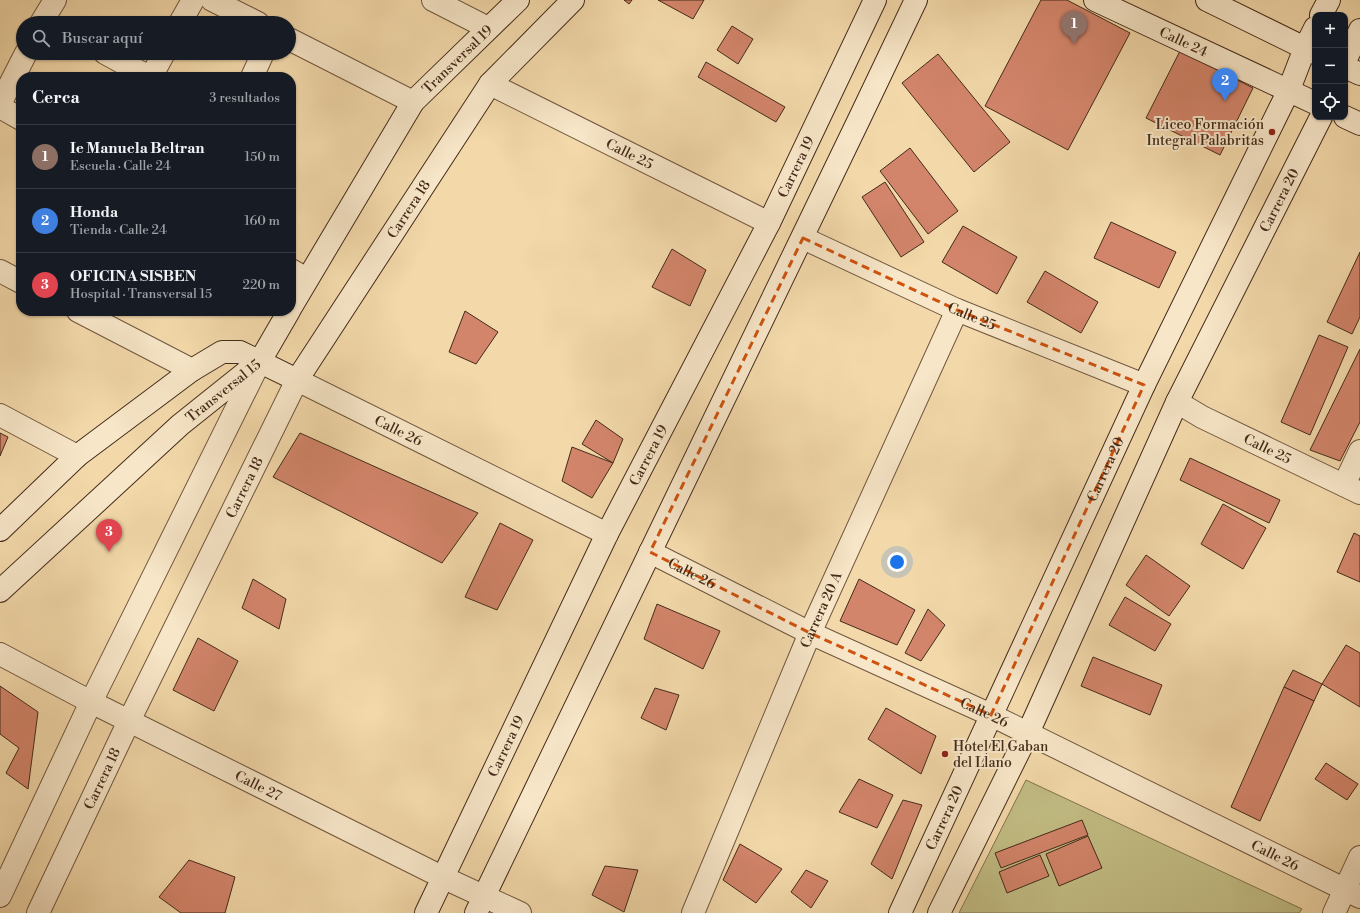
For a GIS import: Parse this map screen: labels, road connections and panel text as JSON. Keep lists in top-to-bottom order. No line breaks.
{"streets":{"street":["Calle 24","Transversal 19","Calle 25","Carrera 19","Carrera 20","Carrera 18","Transversal 15","Calle 26","Carrera 20 A","Calle 27"]},"crossings":[["Calle 24","Carrera 20"],["Calle 25","Carrera 19"],["Calle 25","Carrera 20"],["Calle 25","Carrera 18"],["Calle 25","Carrera 20 A"],["Carrera 19","Calle 26"],["Carrera 19","Calle 27"],["Carrera 20","Calle 26"],["Carrera 18","Calle 26"],["Carrera 18","Calle 27"],["Transversal 15","Calle 26"],["Calle 26","Carrera 20 A"]],"places":["Liceo Formación Integral Palabritas","Hotel El Gaban del Llano"],"page":{"pins":["1","2","3"],"map_buttons":["+","−"],"search":"Buscar aquí","heading":["Cerca","3 resultados"],"list":[{"mark":"1","name":"Ie Manuela Beltran","note":"Escuela · Calle 24","value":"150 m"},{"mark":"2","name":"Honda","note":"Tienda · Calle 24","value":"160 m"},{"mark":"3","name":"OFICINA SISBEN","note":"Hospital · Transversal 15","value":"220 m"}]}}
